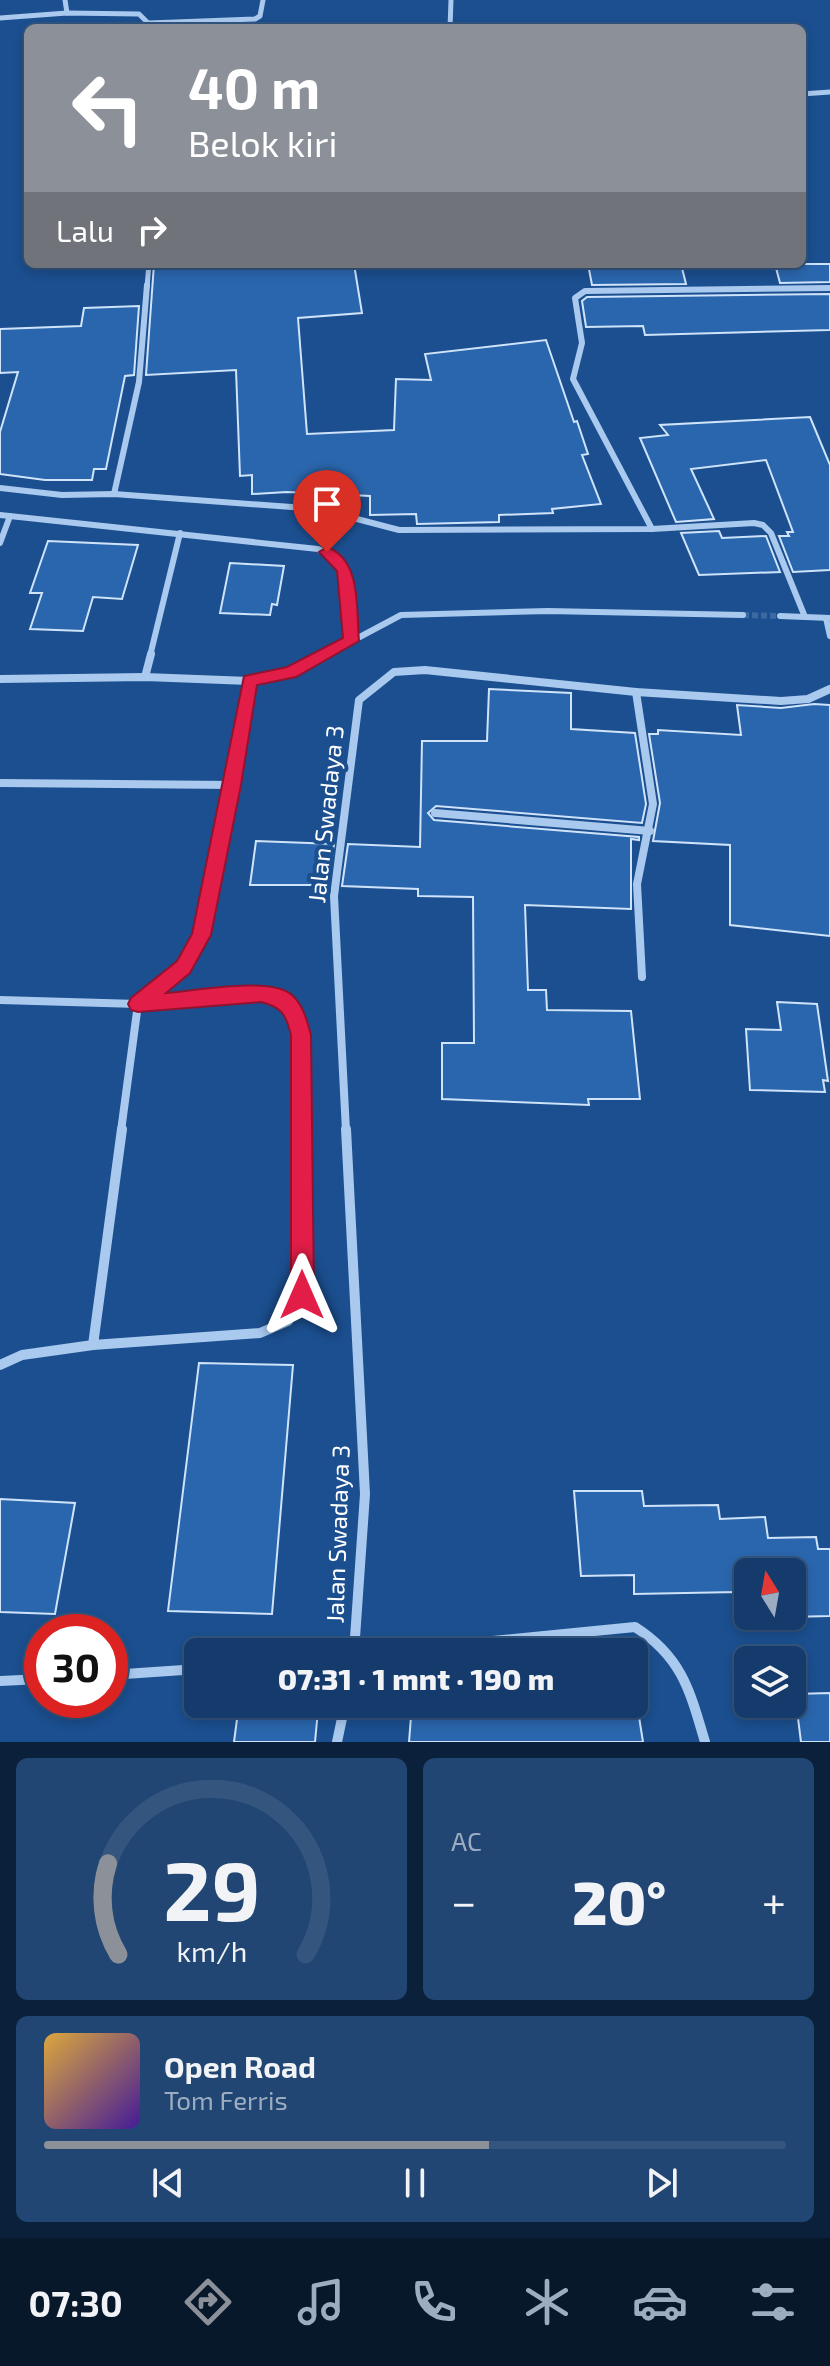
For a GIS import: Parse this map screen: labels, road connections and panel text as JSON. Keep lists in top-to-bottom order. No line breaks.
{"streets":{"street":["Jalan Swadaya 3"]},"north":"top","page":{"turn":["40 m","Belok kiri"],"then":"Lalu","limit":"30","trip":"07:31 · 1 mnt · 190 m","tile":"AC","heat":["−","20°","+"],"song":["Open Road","Tom Ferris"],"tabs":"07:30","gauge":["29","km/h"]}}
